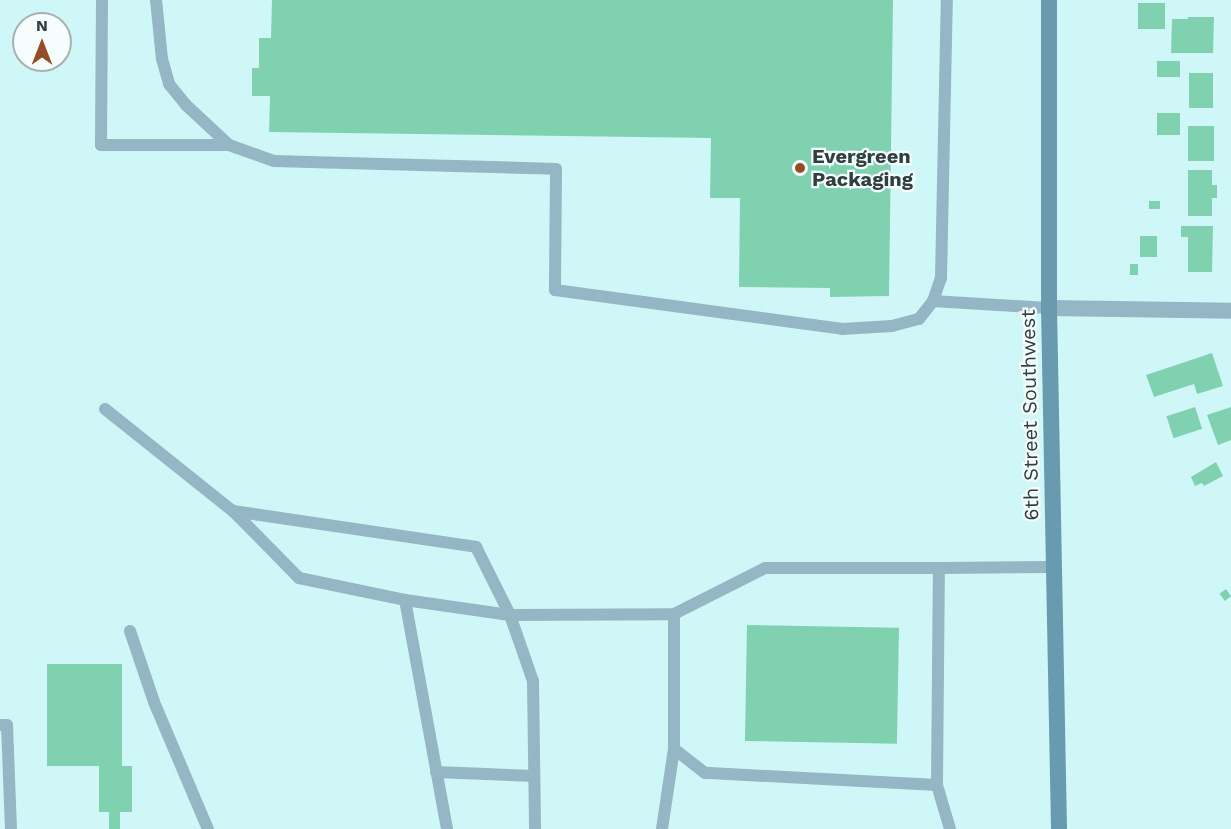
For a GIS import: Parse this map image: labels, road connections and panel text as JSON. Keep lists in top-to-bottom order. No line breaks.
{"streets":{"main road":["6th Street Southwest"]},"places":["Evergreen Packaging"],"north":"top"}
